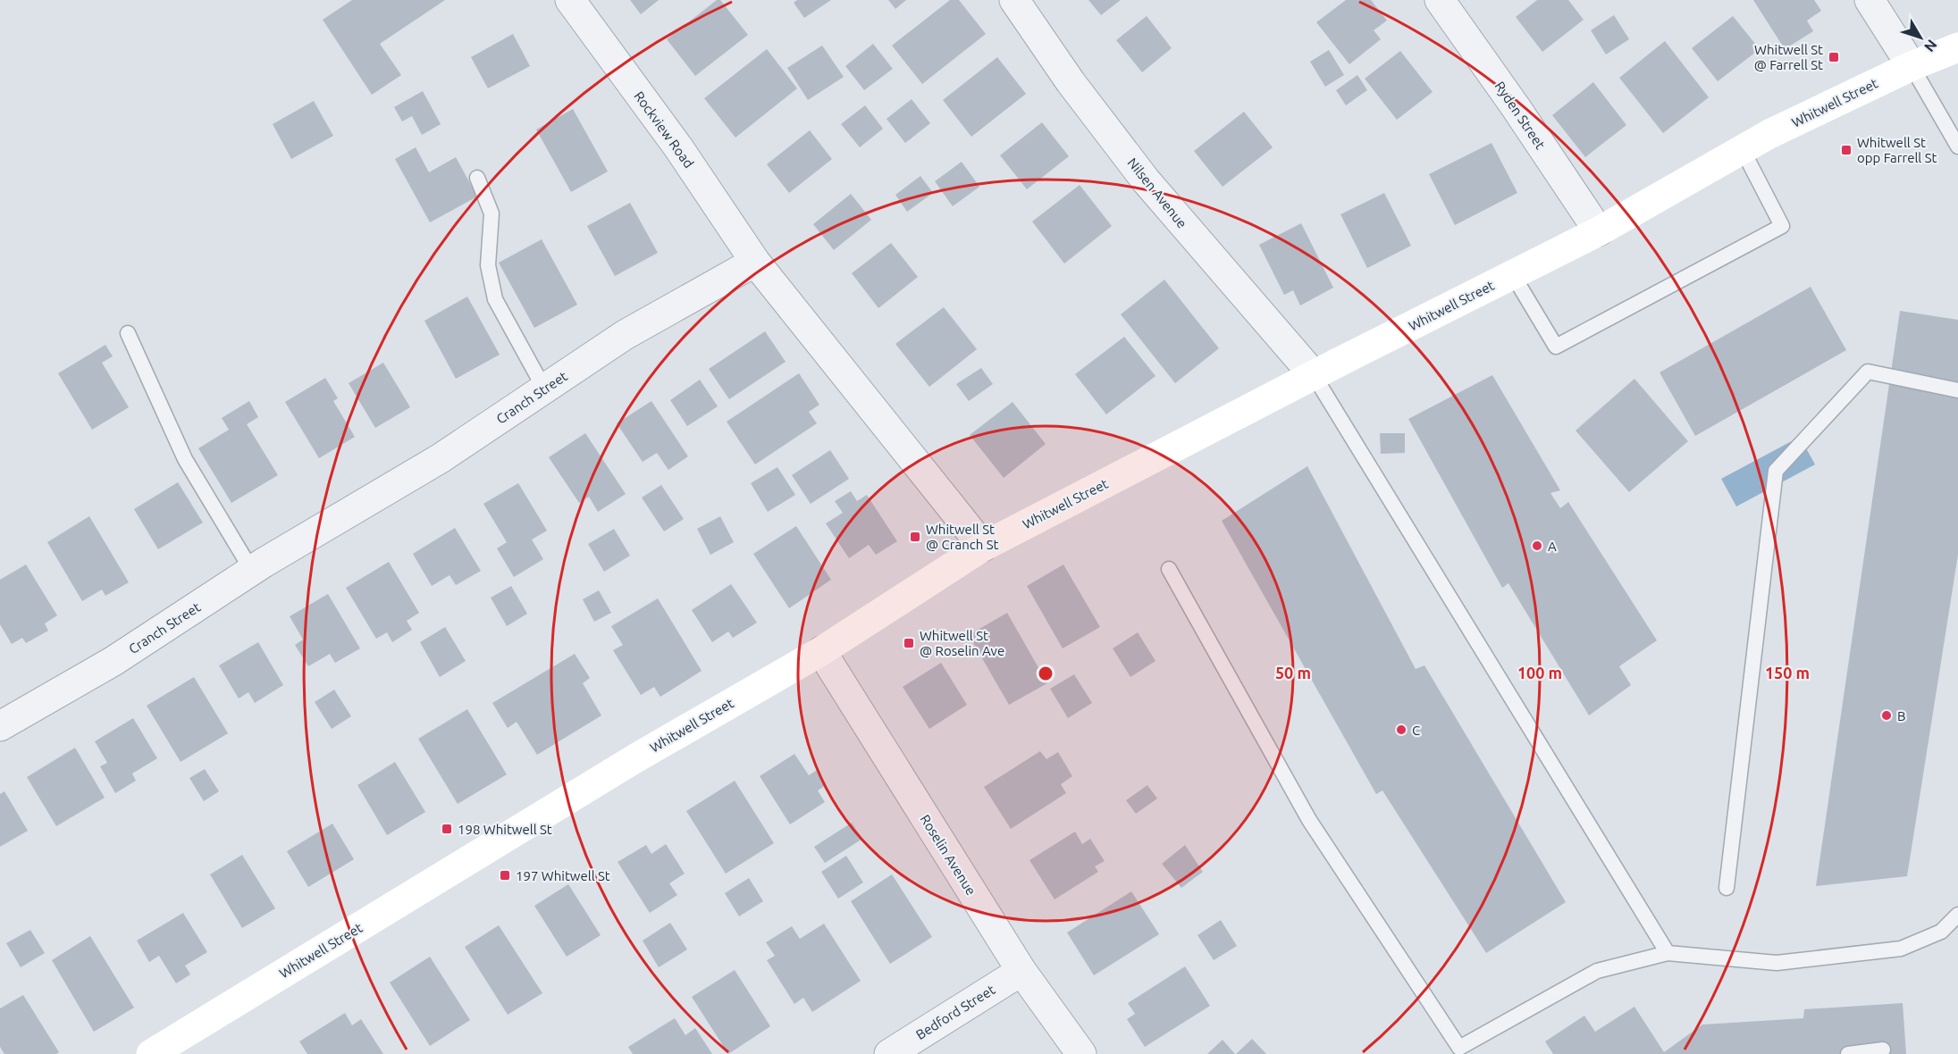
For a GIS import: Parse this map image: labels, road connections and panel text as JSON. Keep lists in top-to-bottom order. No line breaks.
{"streets":{"street":["Whitwell Street","Ryden Street","Rockview Road","Nilsen Avenue","Cranch Street","Roselin Avenue","Bedford Street"]},"crossings":[["Whitwell Street","Ryden Street"],["Whitwell Street","Nilsen Avenue"],["Whitwell Street","Roselin Avenue"],["Rockview Road","Cranch Street"],["Roselin Avenue","Bedford Street"]],"places":{"transit":["Whitwell St @ Farrell St","Whitwell St opp Farrell St","Whitwell St @ Cranch St","Whitwell St @ Roselin Ave","198 Whitwell St","197 Whitwell St"],"other":["A","B","C"]},"north":"bottom right","rings":["50 m","100 m","150 m"]}
